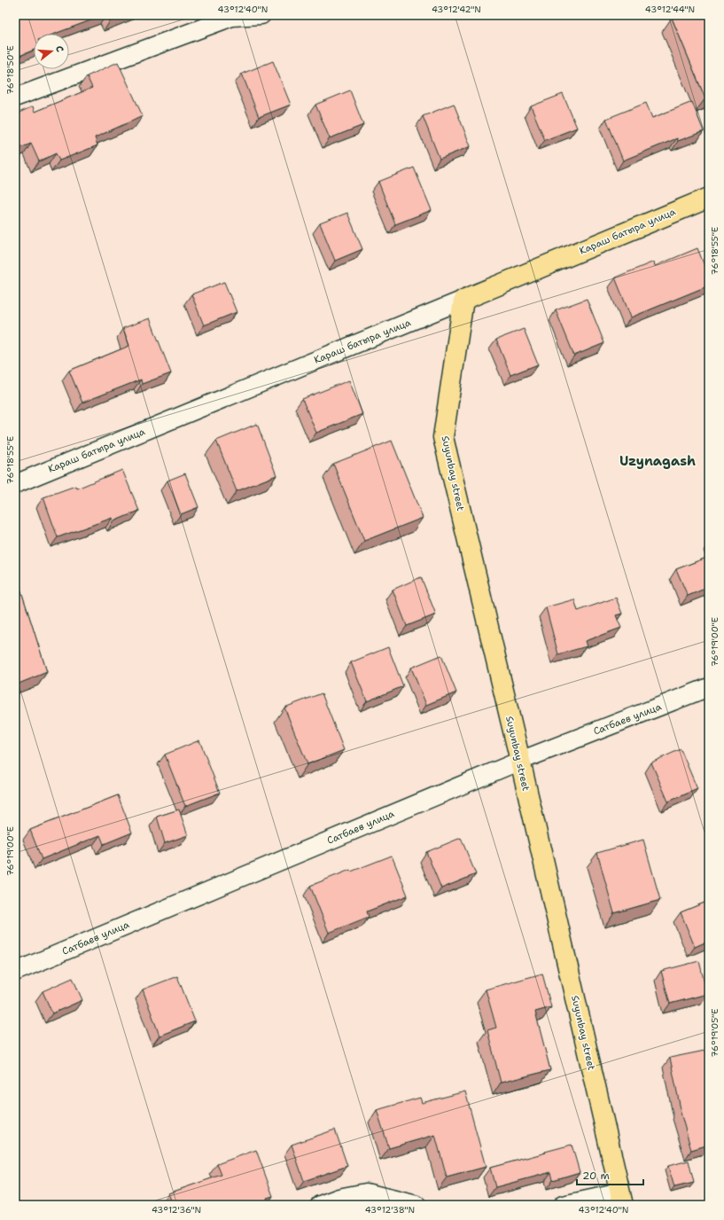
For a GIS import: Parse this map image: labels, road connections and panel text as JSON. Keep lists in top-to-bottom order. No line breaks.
{"streets":{"main road":["Караш батыра улица","Suyunbay street"],"street":["Сатбаев улица"]},"crossings":[["Караш батыра улица","Suyunbay street"],["Suyunbay street","Сатбаев улица"]],"districts":["Uzynagash"],"scale_bar":"20 m","north":"right","coordinates":["43°12'40\"N","43°12'42\"N","43°12'44\"N","76°18'50\"E","76°18'55\"E","76°19'00\"E","76°19'05\"E","43°12'36\"N","43°12'38\"N"]}
